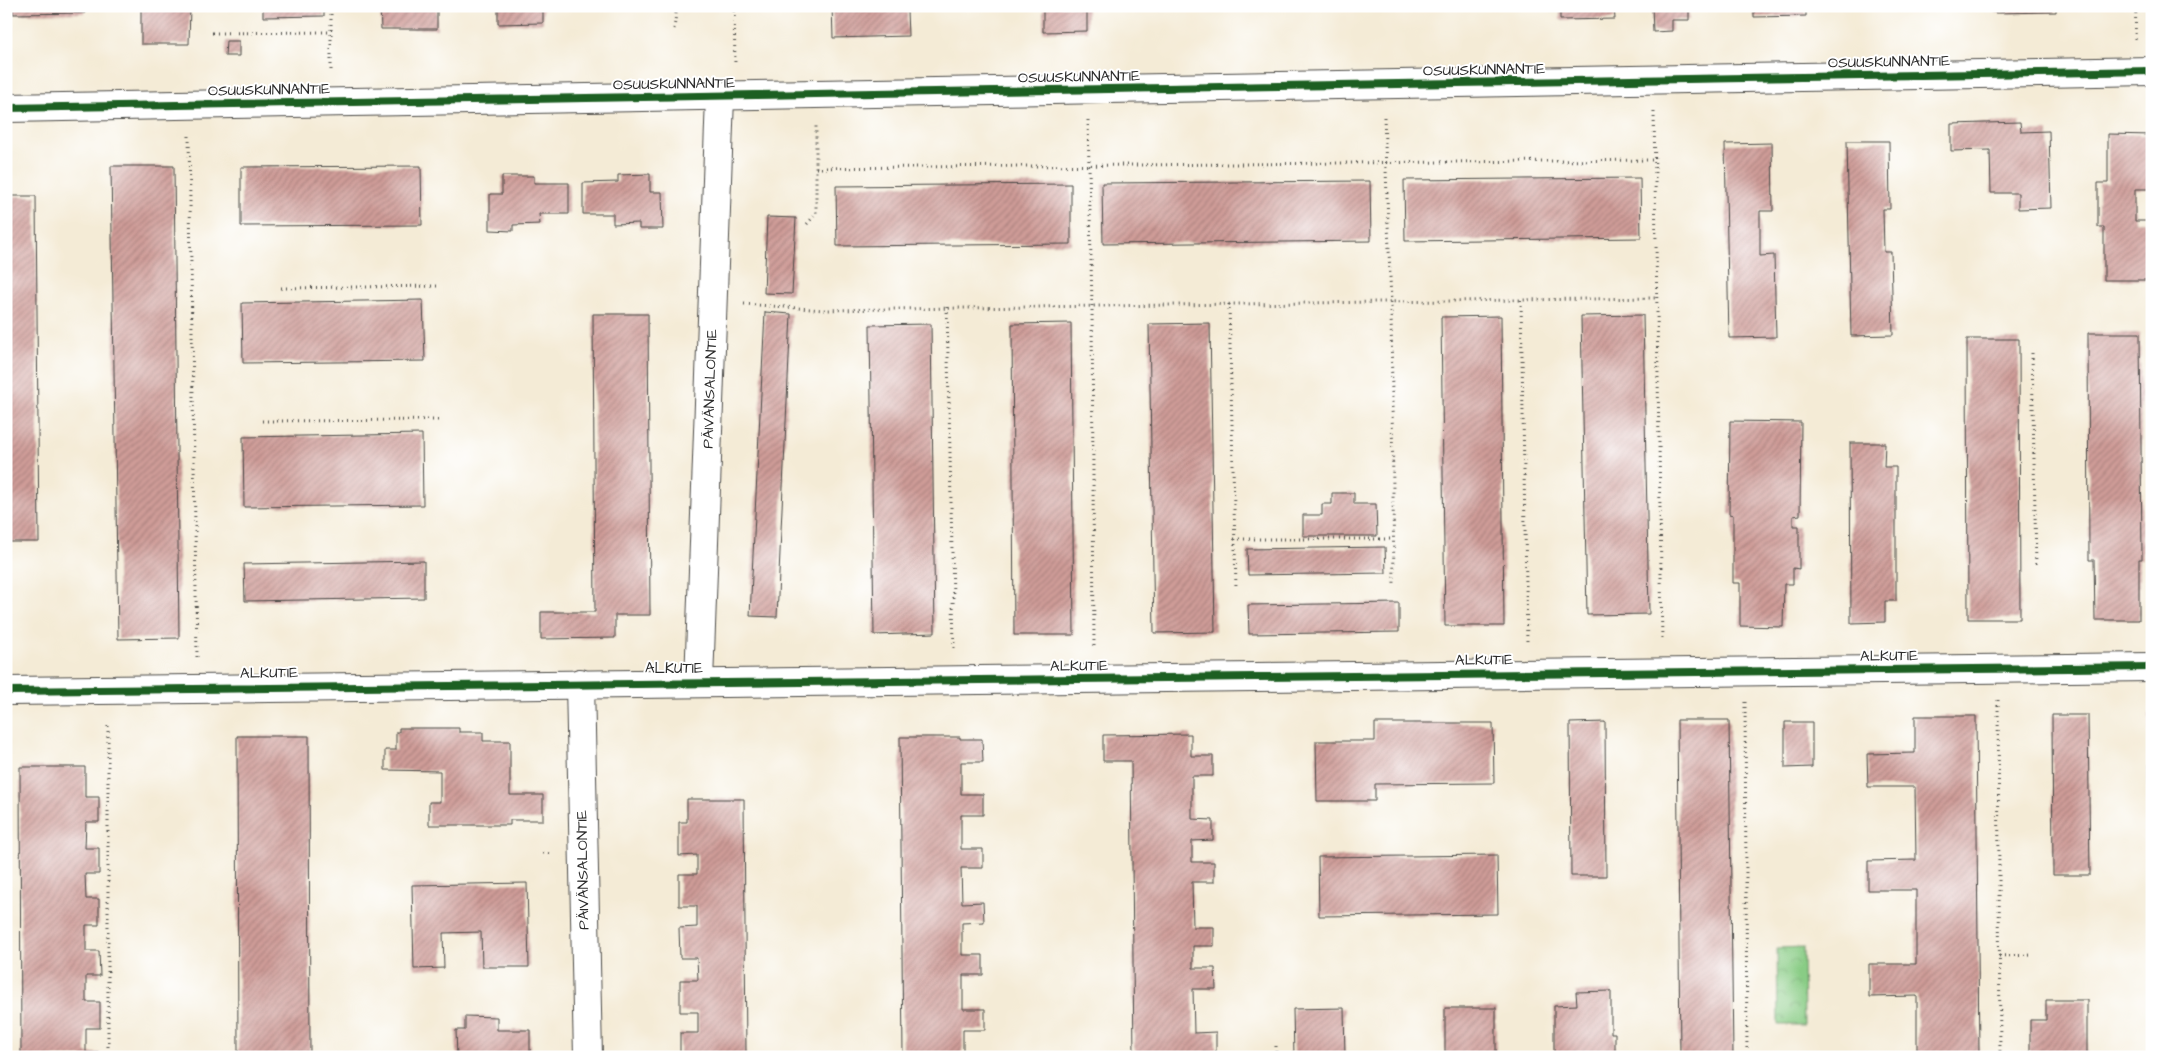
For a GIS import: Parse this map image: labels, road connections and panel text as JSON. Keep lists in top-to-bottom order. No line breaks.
{"streets":{"street":["OSUUSKUNNANTIE","PÄIVÄNSALONTIE","ALKUTIE"]},"crossings":[["OSUUSKUNNANTIE","PÄIVÄNSALONTIE"],["PÄIVÄNSALONTIE","ALKUTIE"]]}
